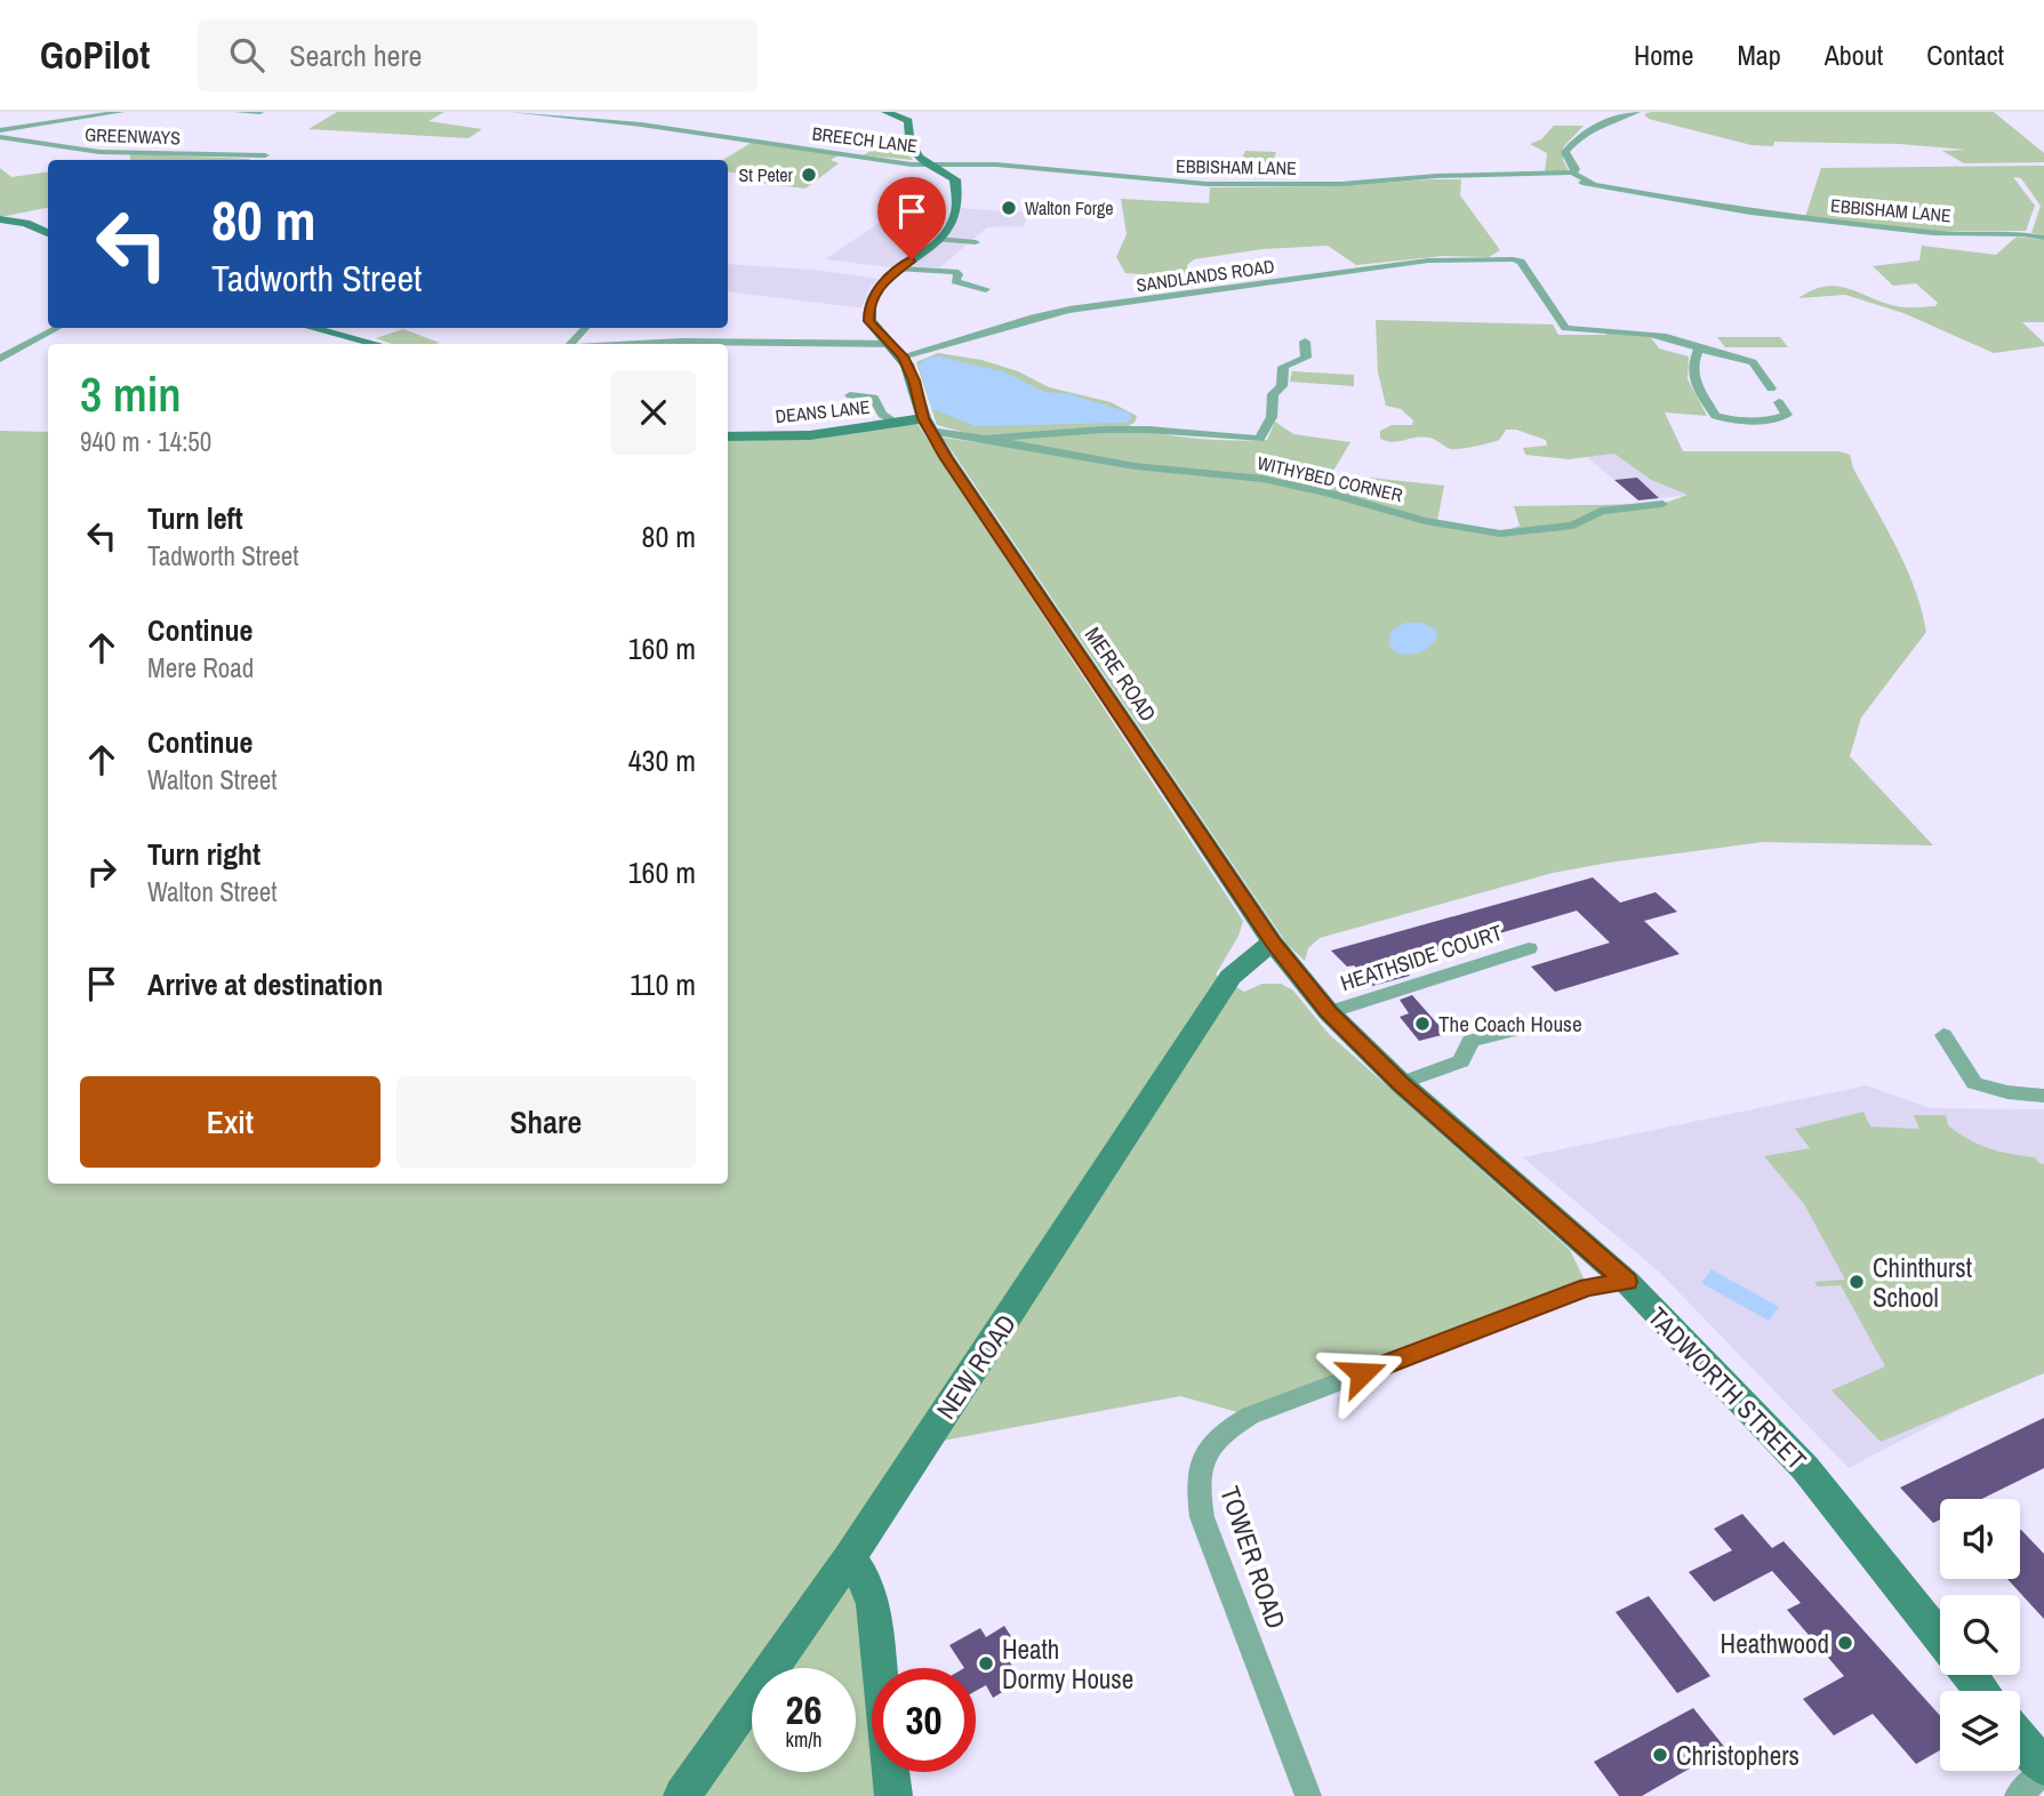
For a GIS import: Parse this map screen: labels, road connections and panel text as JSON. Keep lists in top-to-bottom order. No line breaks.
{"streets":{"main road":["DEANS LANE","MERE ROAD","NEW ROAD","TADWORTH STREET"],"street":["GREENWAYS","BREECH LANE","EBBISHAM LANE","SANDLANDS ROAD","WITHYBED CORNER","HEATHSIDE COURT","TOWER ROAD"]},"crossings":[["BREECH LANE","EBBISHAM LANE"],["SANDLANDS ROAD","MERE ROAD"],["DEANS LANE","WITHYBED CORNER"],["DEANS LANE","MERE ROAD"],["WITHYBED CORNER","MERE ROAD"],["MERE ROAD","NEW ROAD"],["MERE ROAD","TADWORTH STREET"],["HEATHSIDE COURT","TADWORTH STREET"],["NEW ROAD","TADWORTH STREET"],["TADWORTH STREET","TOWER ROAD"]],"places":["St Peter","Walton Forge","The Coach House","Chinthurst School","Heathwood","Heath Dormy House","Christophers"],"page":{"header":"GoPilot","search":"Search here","nav":["Home","Map","About","Contact"],"turn":["80 m","Tadworth Street"],"heading":["3 min","940 m · 14:50"],"list":[{"name":"Turn left","note":"Tadworth Street","value":"80 m"},{"name":"Continue","note":"Mere Road","value":"160 m"},{"name":"Continue","note":"Walton Street","value":"430 m"},{"name":"Turn right","note":"Walton Street","value":"160 m"},{"name":"Arrive at destination","value":"110 m"}],"buttons":["Exit","Share"],"speed":"26 km/h","limit":"30"}}
